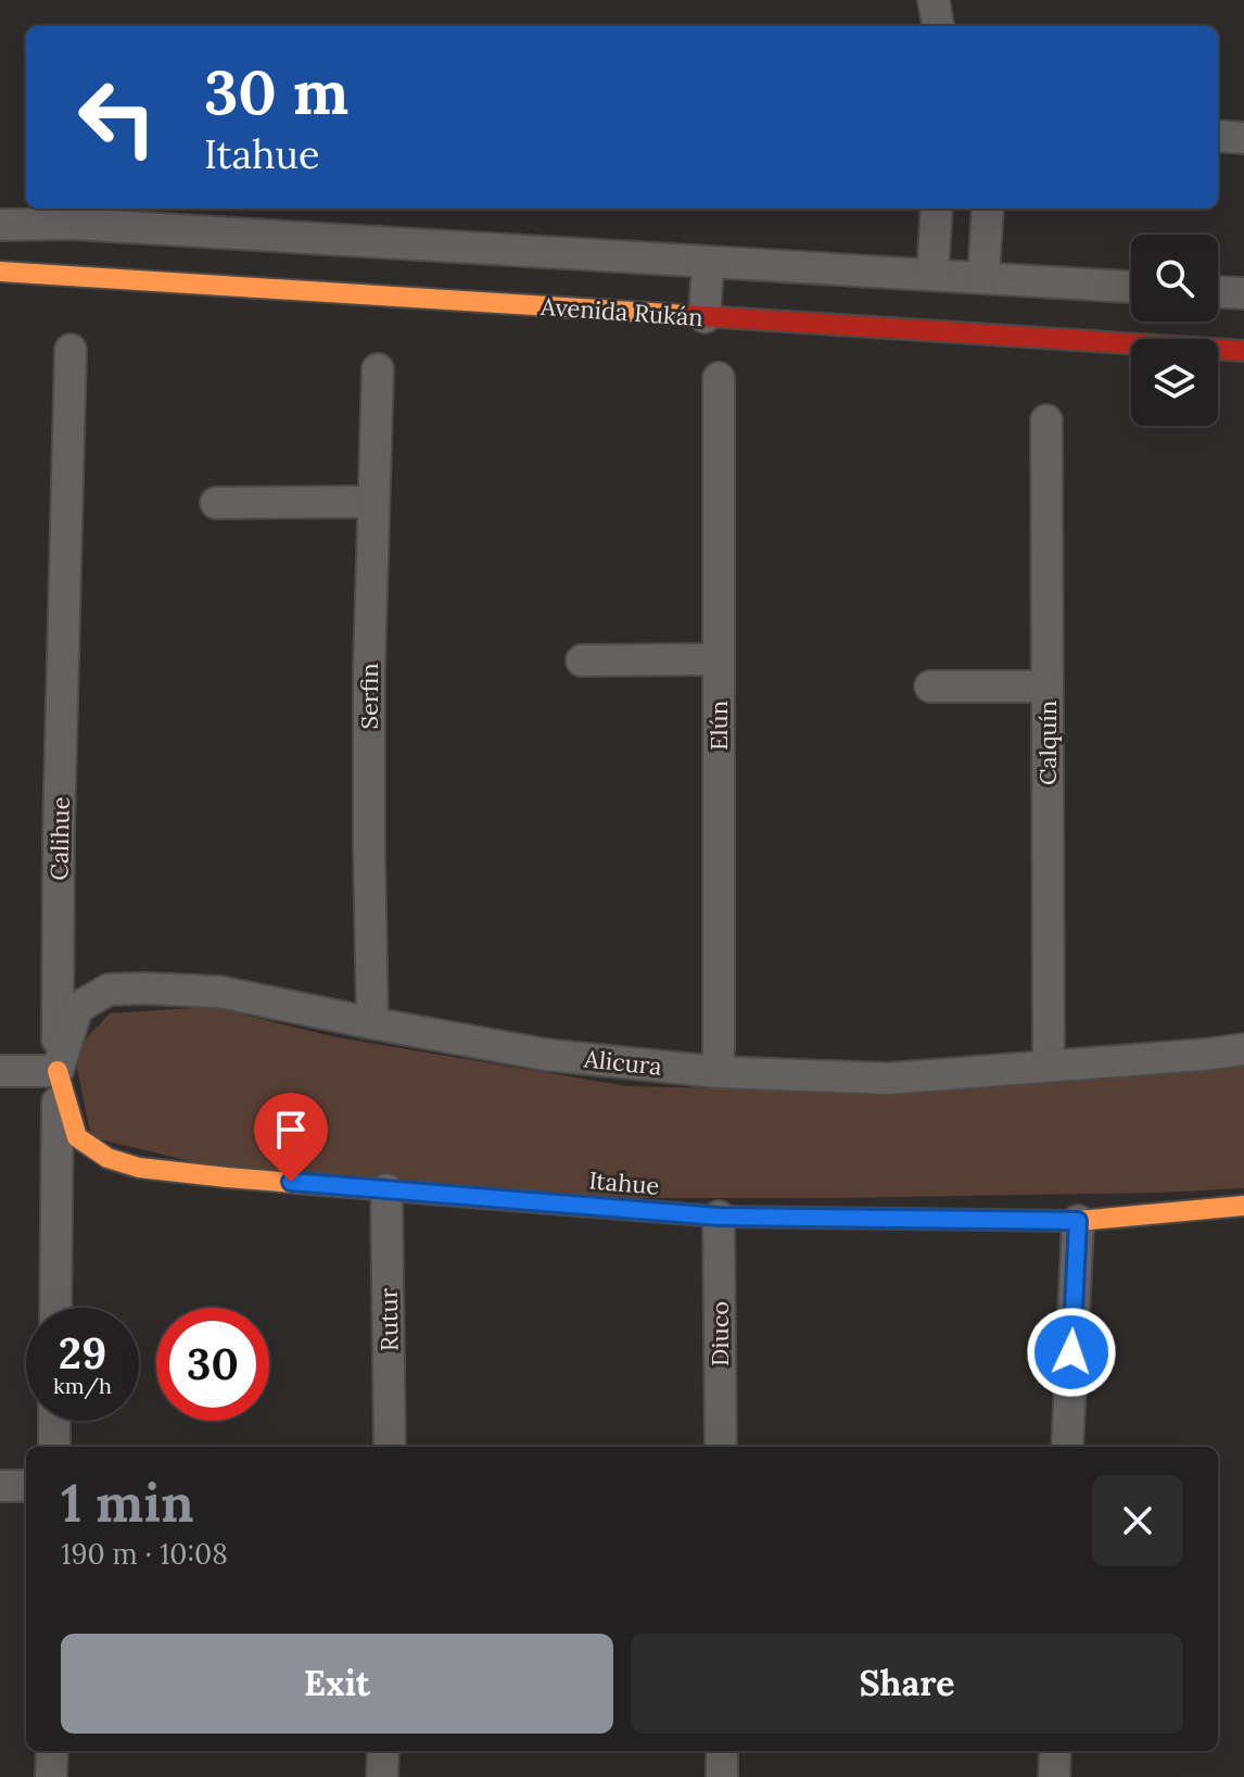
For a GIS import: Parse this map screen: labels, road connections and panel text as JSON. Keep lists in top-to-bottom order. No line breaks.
{"streets":{"street":["Avenida Rukán","Serfin","Elún","Calquín","Calihue","Alicura","Itahue","Rutur","Diuco"]},"crossings":[["Serfin","Alicura"],["Elún","Alicura"],["Calquín","Alicura"],["Calihue","Alicura"],["Calihue","Itahue"],["Alicura","Itahue"],["Itahue","Rutur"],["Itahue","Diuco"]],"page":{"turn":["30 m","Itahue"],"speed":"29 km/h","limit":"30","heading":["1 min","190 m · 10:08"],"buttons":["Exit","Share"]}}
